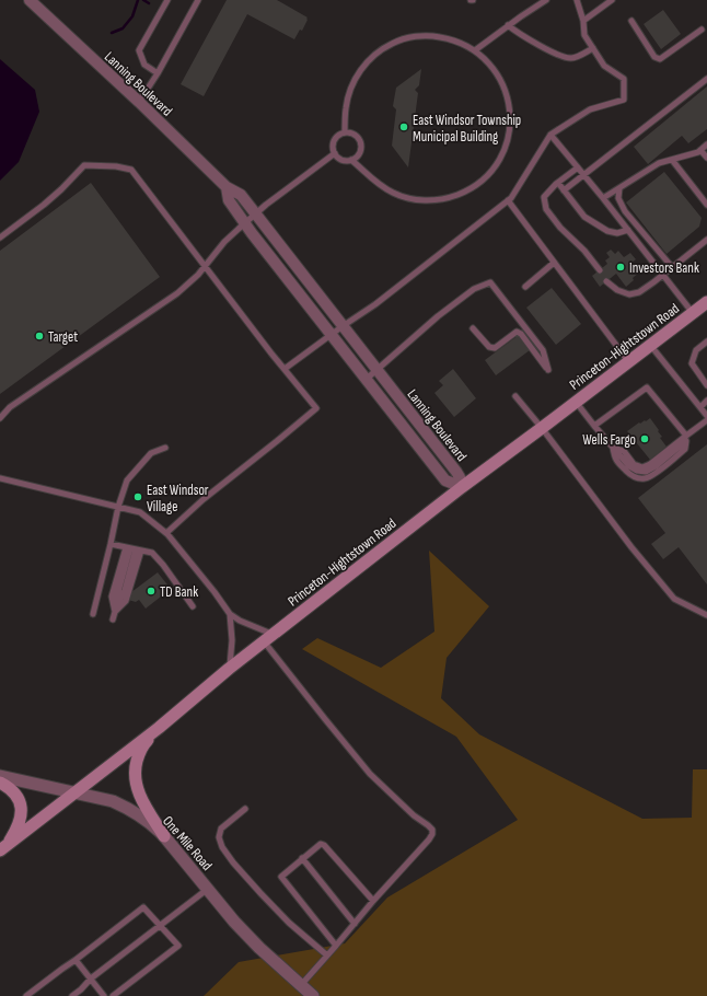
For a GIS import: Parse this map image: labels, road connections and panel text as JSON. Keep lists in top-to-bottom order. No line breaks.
{"streets":{"main road":["Princeton-Hightstown Road"],"street":["Lanning Boulevard","One Mile Road"]},"crossings":[["Lanning Boulevard","Princeton-Hightstown Road"],["Princeton-Hightstown Road","One Mile Road"]],"places":["East Windsor Township Municipal Building","Investors Bank","Target","Wells Fargo","East Windsor Village","TD Bank"]}
